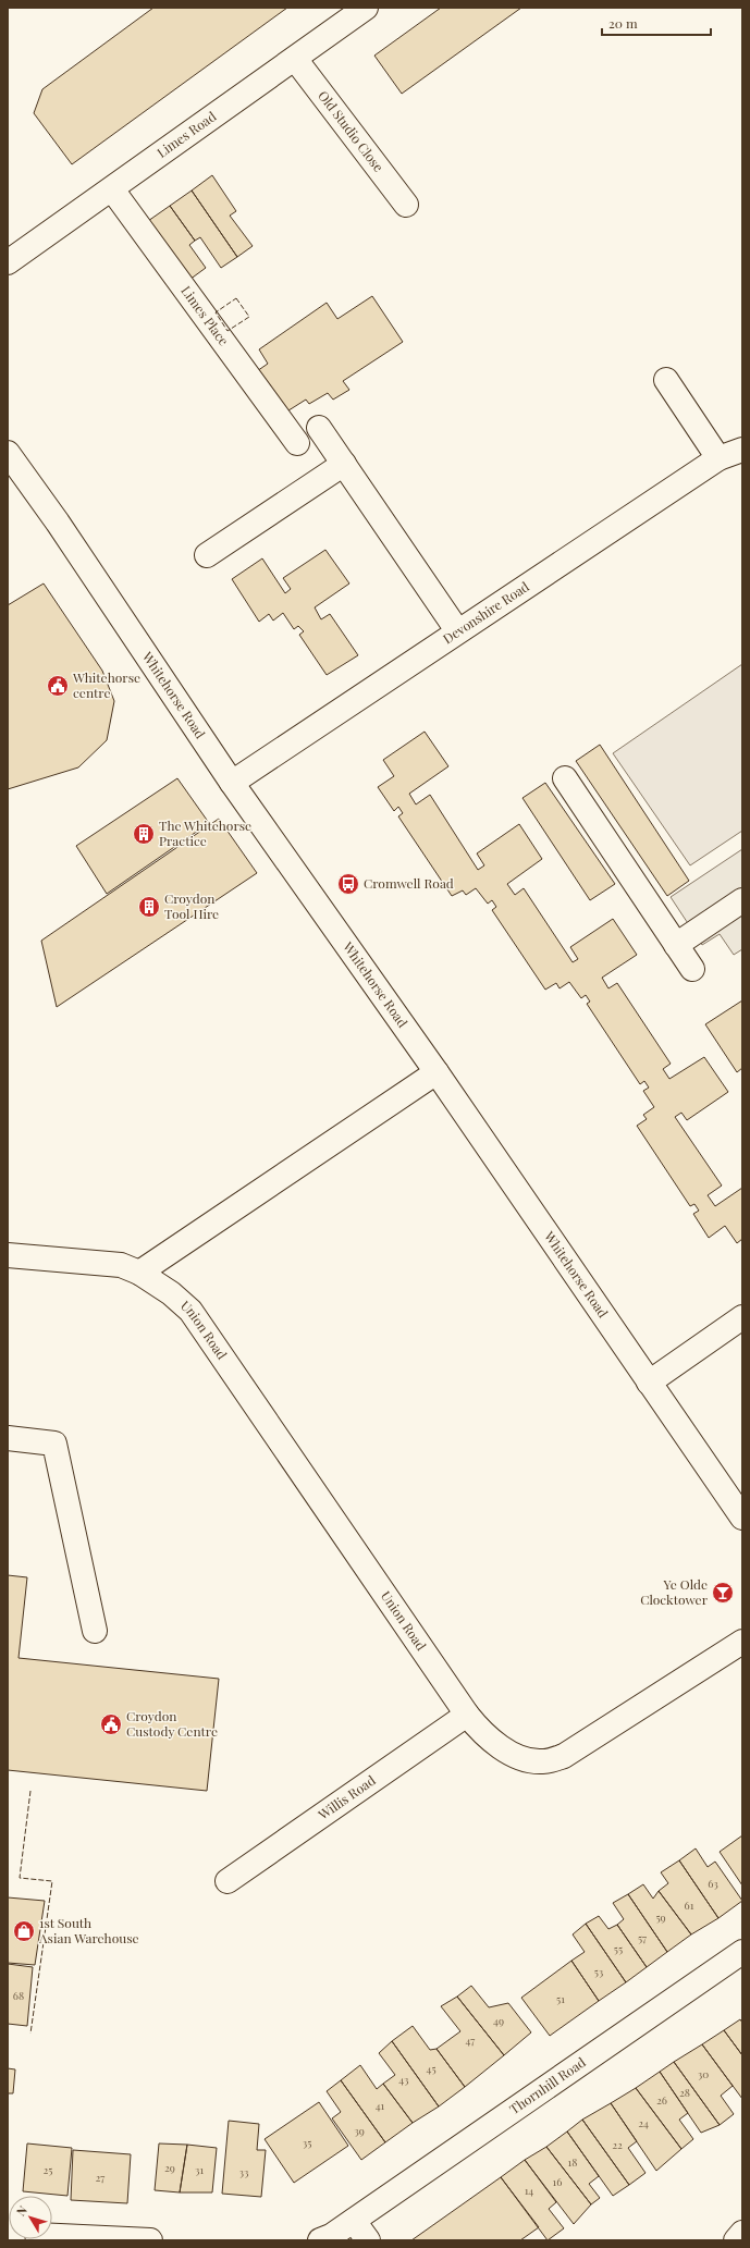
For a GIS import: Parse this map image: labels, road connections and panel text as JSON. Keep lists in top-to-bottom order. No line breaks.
{"streets":{"street":["Old Studio Close","Limes Road","Limes Place","Devonshire Road","Whitehorse Road","Union Road","Willis Road","Thornhill Road"]},"crossings":[["Old Studio Close","Limes Road"],["Limes Road","Limes Place"],["Devonshire Road","Whitehorse Road"],["Union Road","Willis Road"]],"places":{"public building":["Whitehorse centre","Croydon Custody Centre"],"building":["The Whitehorse Practice","Croydon Tool Hire"],"bus stop":["Cromwell Road"],"bar":["Ye Olde Clocktower"],"shop":["1st South Asian Warehouse"]},"house_numbers":["63","61","59","57","55","53","68","51","49","47","45","30","43","28","26","41","24","39","35","22","18","29","25","31","33","27","16","14"],"scale_bar":"20 m","north":"top left"}
